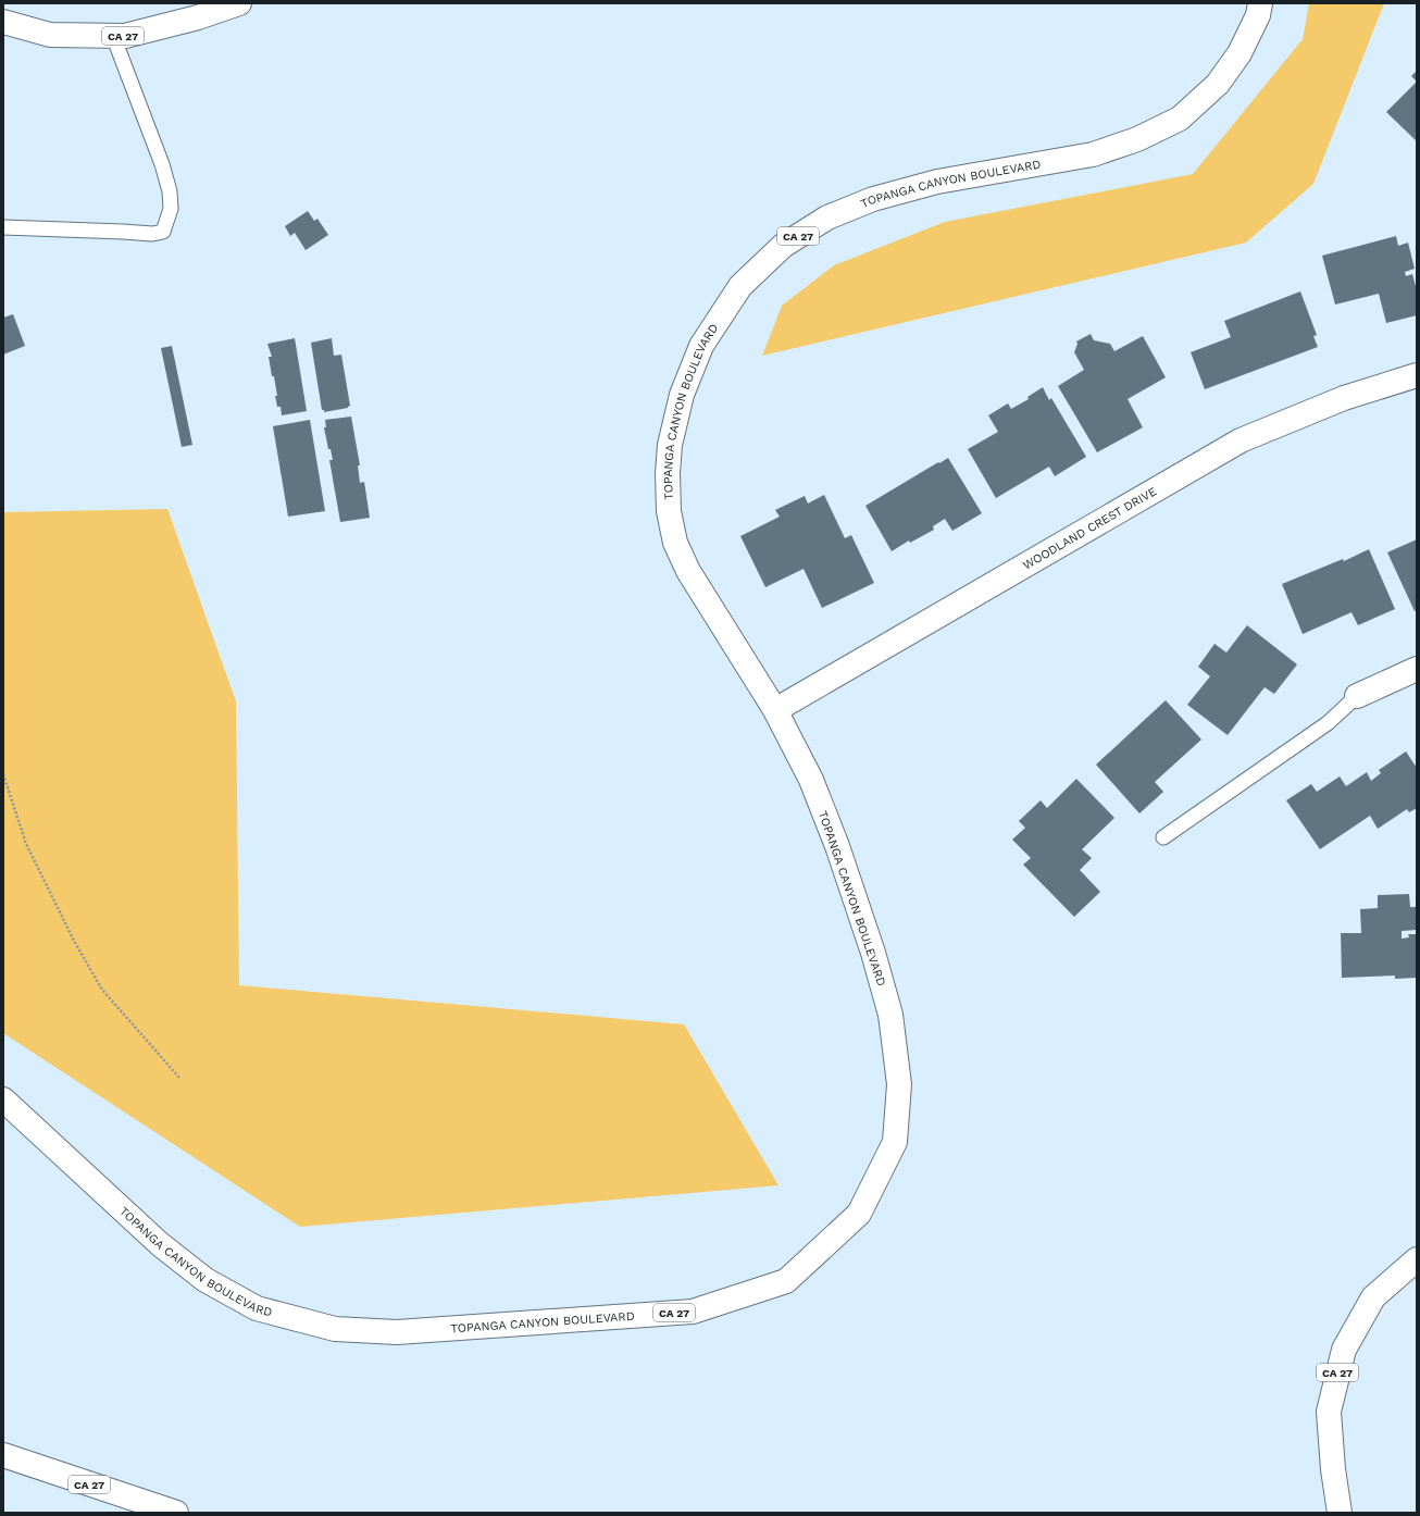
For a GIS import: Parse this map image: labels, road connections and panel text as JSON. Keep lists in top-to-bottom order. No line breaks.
{"streets":{"main road":["CA 27","TOPANGA CANYON BOULEVARD","WOODLAND CREST DRIVE"]},"crossings":[["TOPANGA CANYON BOULEVARD","WOODLAND CREST DRIVE"]]}
